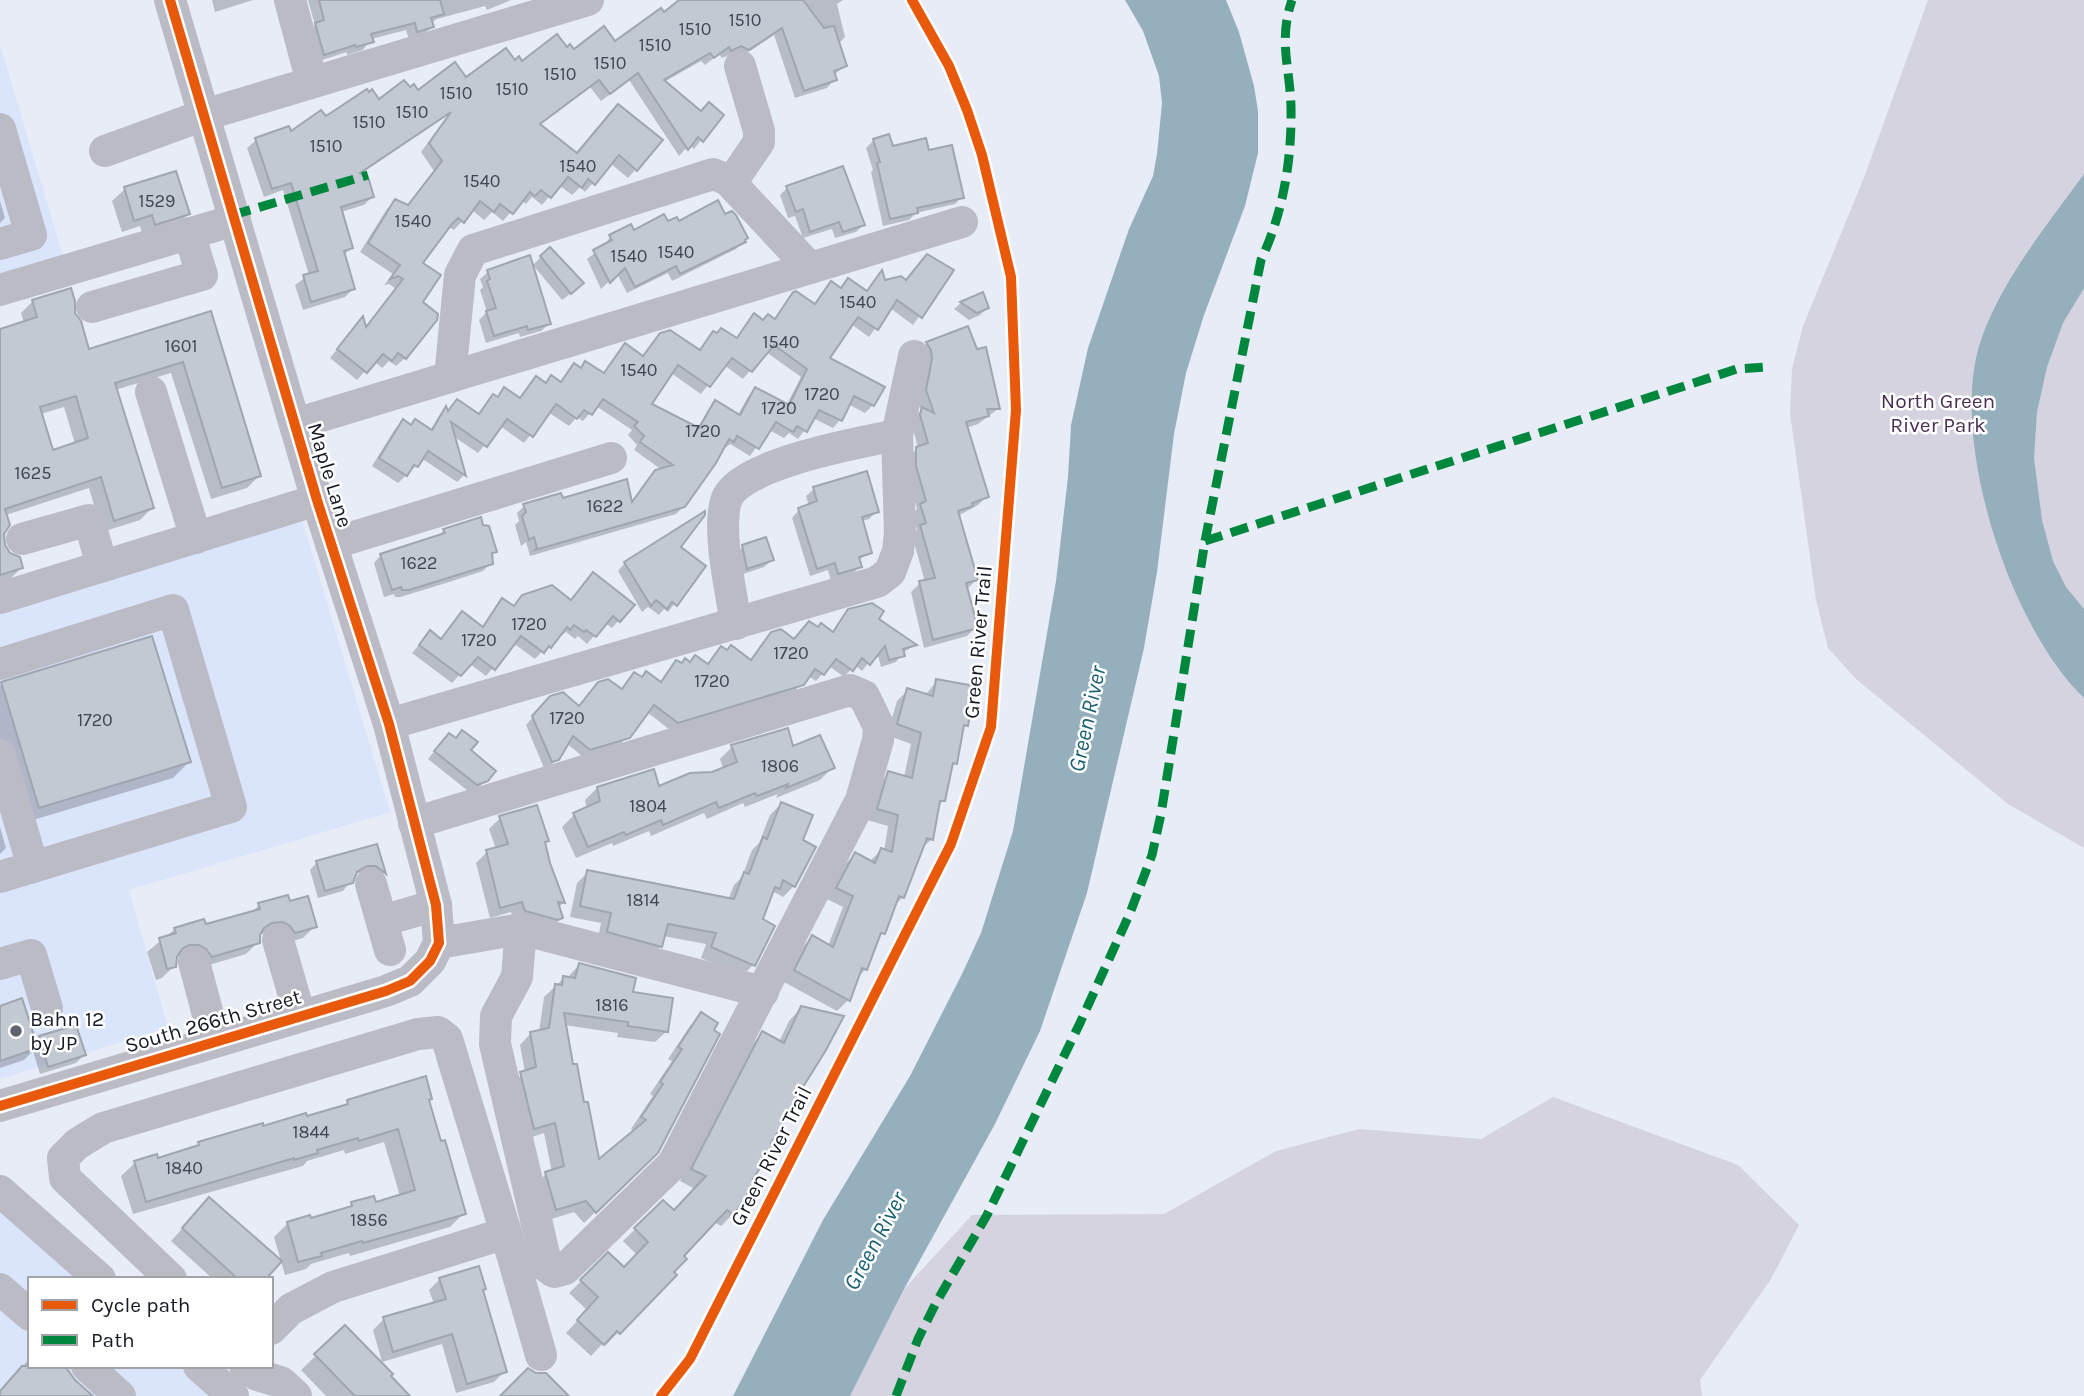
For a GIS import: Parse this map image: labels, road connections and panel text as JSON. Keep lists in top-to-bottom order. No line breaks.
{"streets":{"street":["Maple Lane","South 266th Street"],"cycle path":["Green River Trail"]},"crossings":[["Maple Lane","South 266th Street"]],"water":["Green River"],"parks":["North Green River Park"],"places":["Bahn 12 by JP"],"house_numbers":["1510","1510","1510","1510","1510","1510","1510","1510","1510","1510","1540","1540","1529","1540","1540","1540","1540","1540","1601","1540","1720","1720","1720","1625","1622","1622","1720","1720","1720","1720","1720","1720","1806","1804","1814","1816","1844","1840","1856"],"legend":["Cycle path","Path"]}
